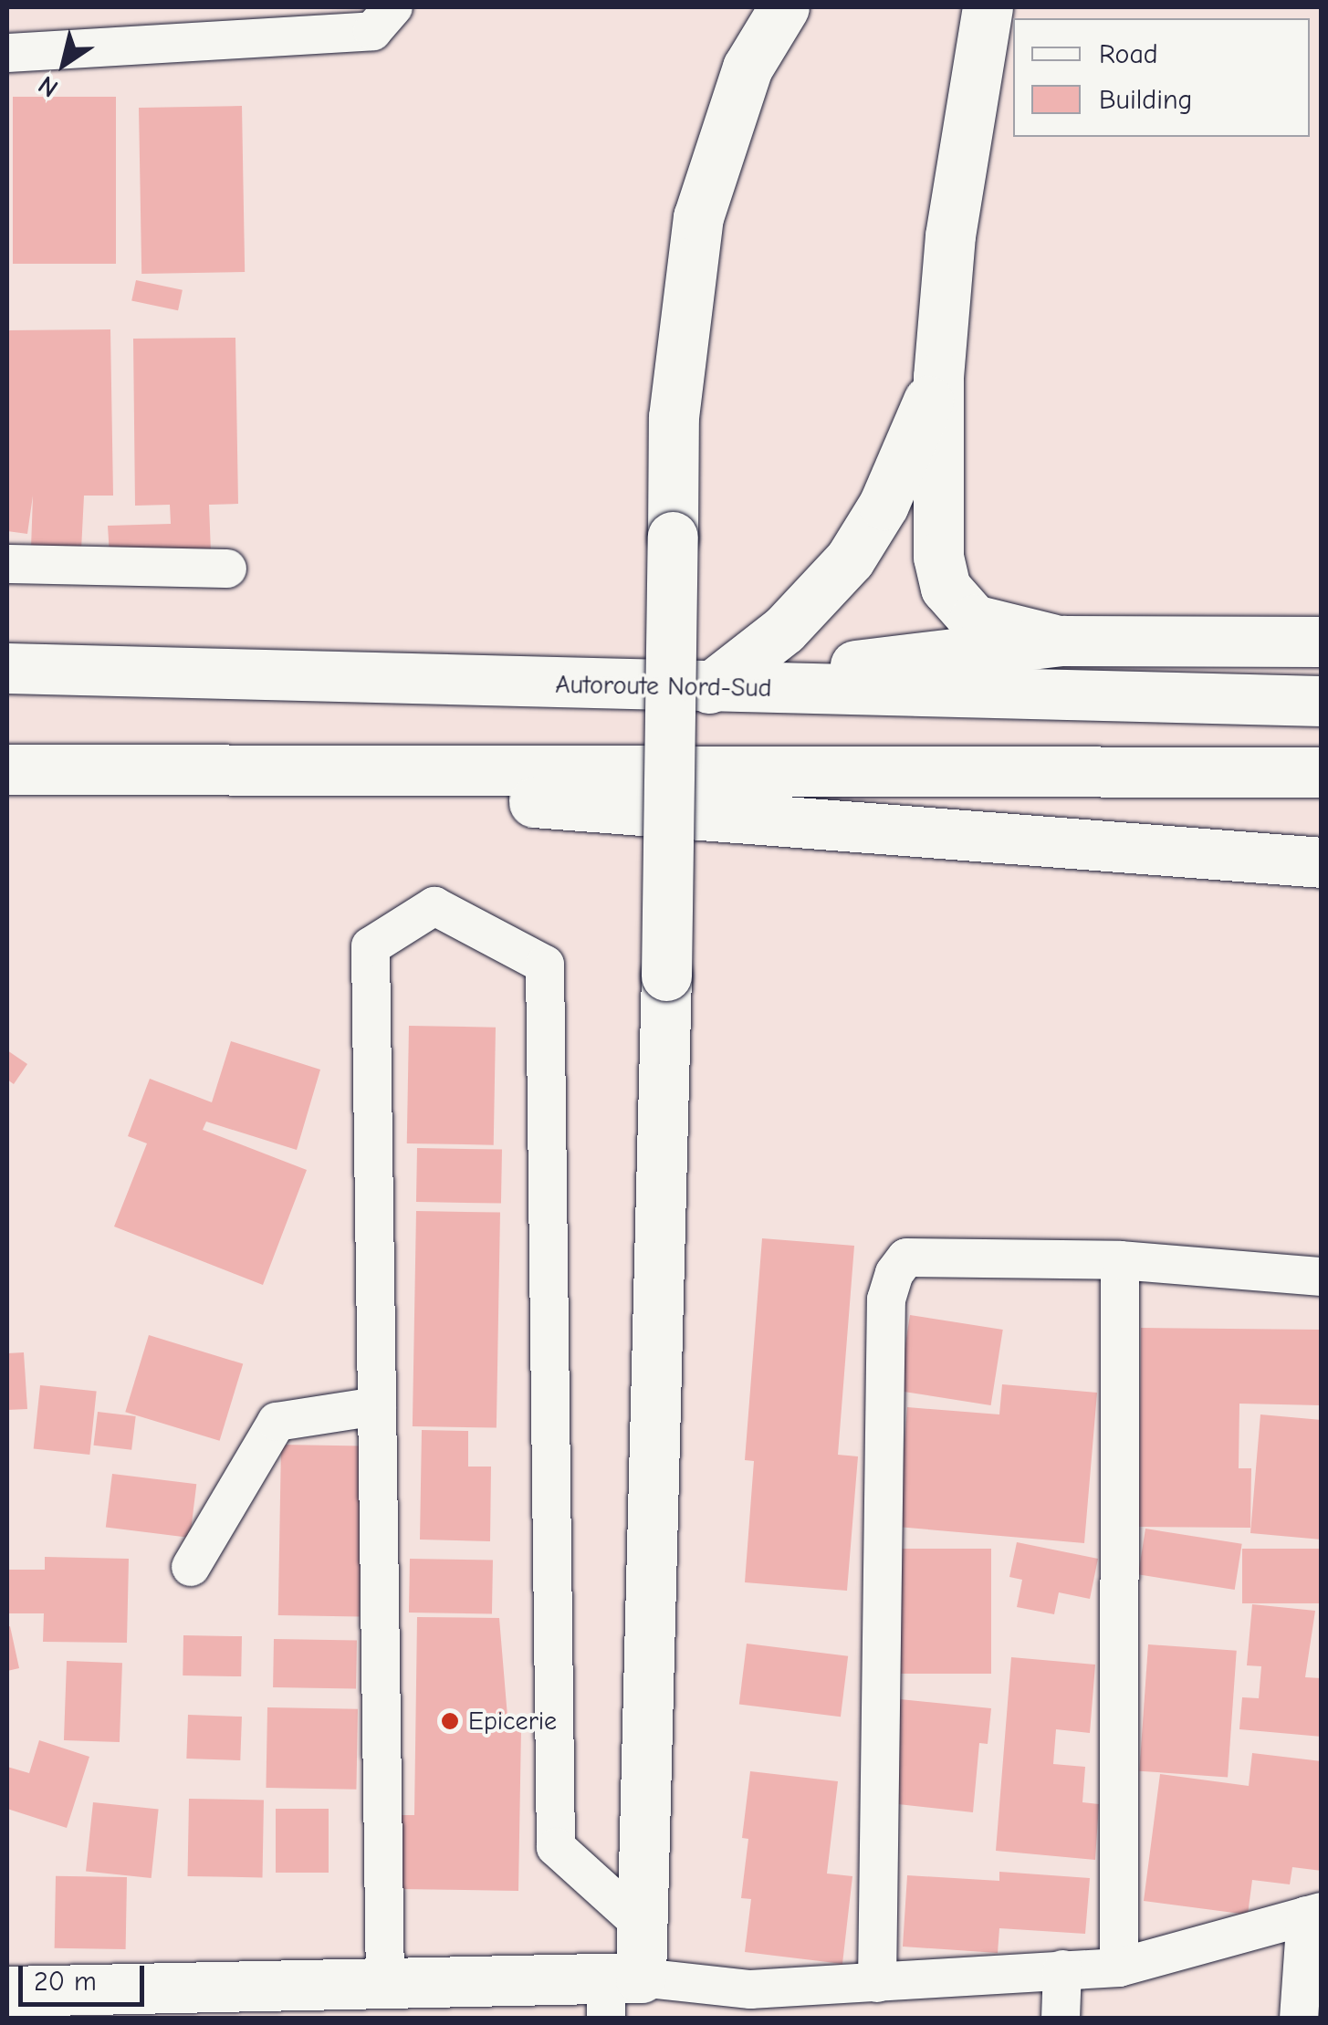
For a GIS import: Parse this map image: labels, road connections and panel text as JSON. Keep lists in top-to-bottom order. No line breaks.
{"streets":{"main road":["Autoroute Nord-Sud"]},"places":["Epicerie"],"legend":["Road","Building"],"scale_bar":"20 m","north":"bottom left"}
